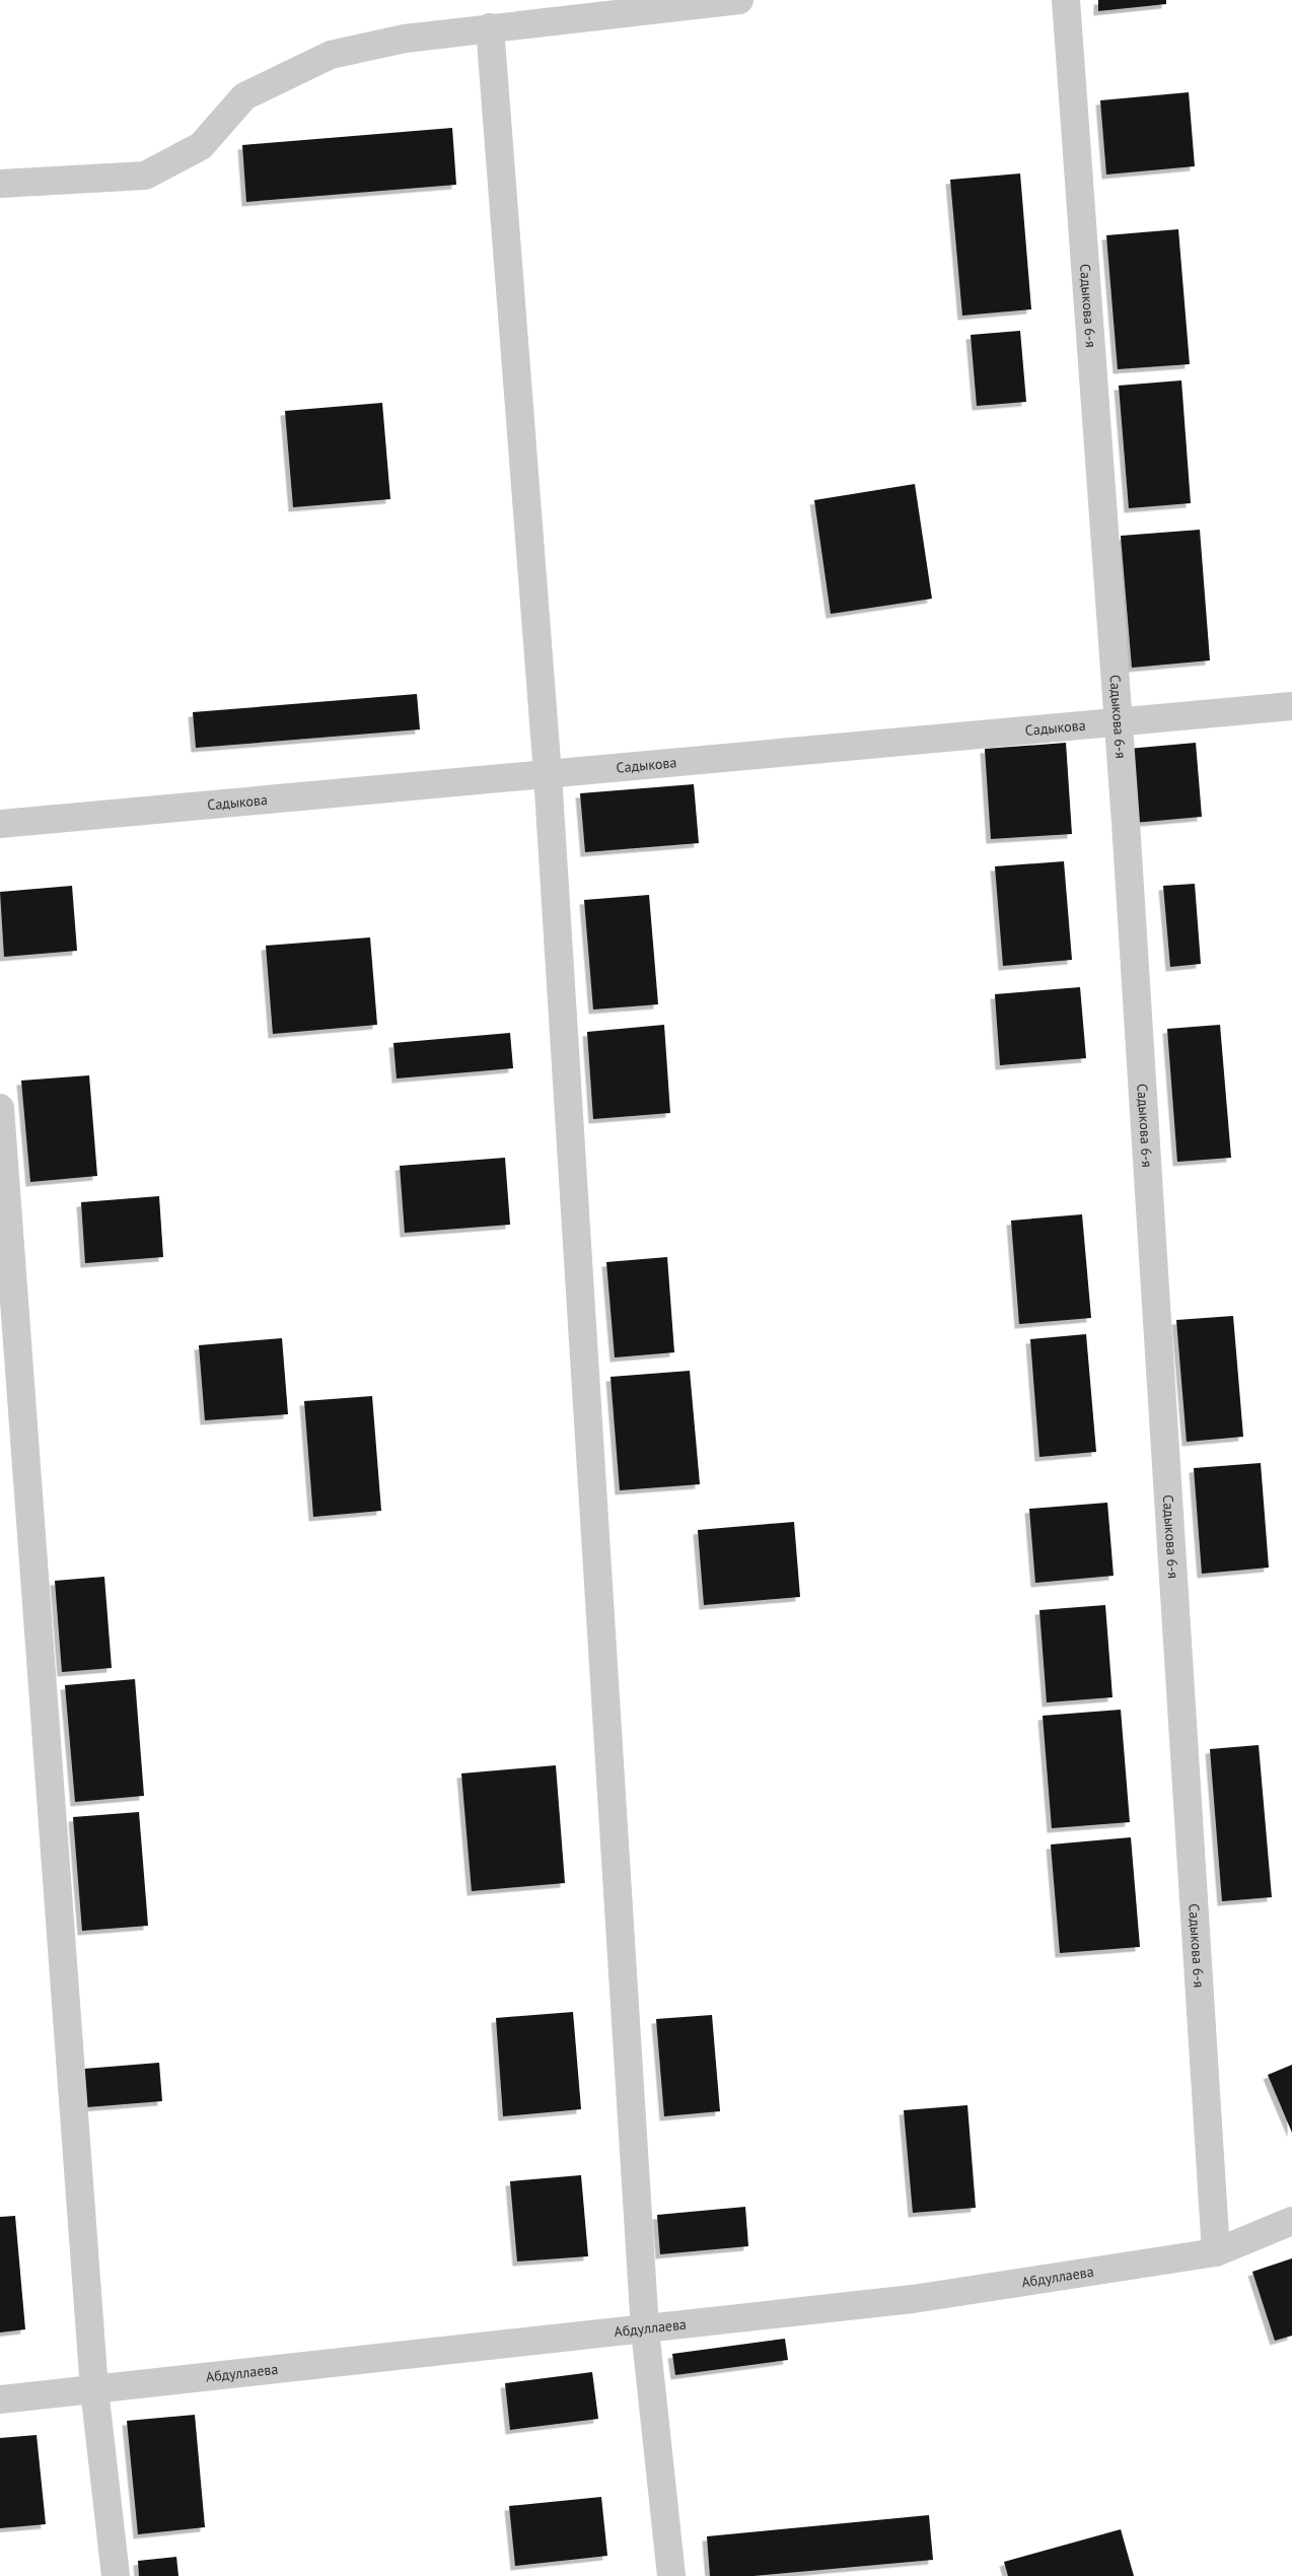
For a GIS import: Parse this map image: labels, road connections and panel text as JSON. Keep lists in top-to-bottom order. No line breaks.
{"streets":{"street":["Садыкова 6-я","Садыкова","Абдуллаева"]},"crossings":[["Садыкова 6-я","Садыкова"],["Садыкова 6-я","Абдуллаева"]]}
